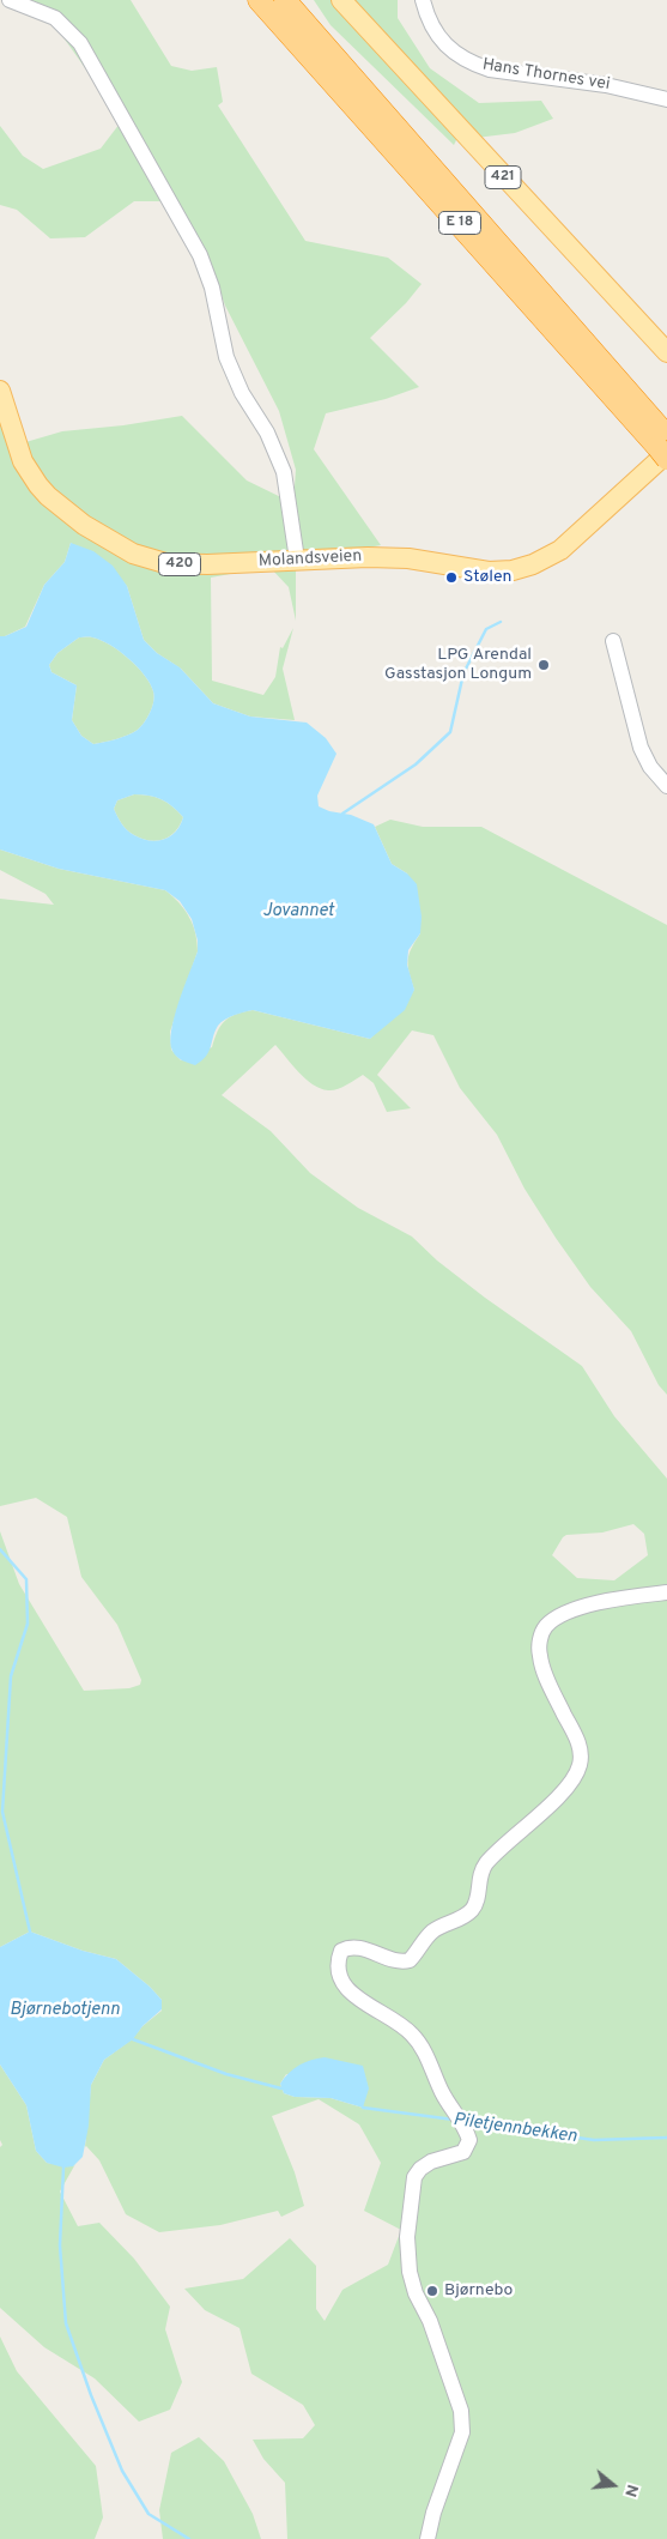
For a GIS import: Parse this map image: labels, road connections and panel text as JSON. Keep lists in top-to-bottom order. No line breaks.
{"streets":{"highway":["E 18"],"main road":["421","Molandsveien","420"],"street":["Hans Thornes vei"]},"crossings":[["E 18","Molandsveien"]],"water":["Jovannet","Bjørnebotjenn","Piletjennbekken"],"places":["Stølen","LPG Arendal Gasstasjon Longum","Bjørnebo"],"north":"right"}
